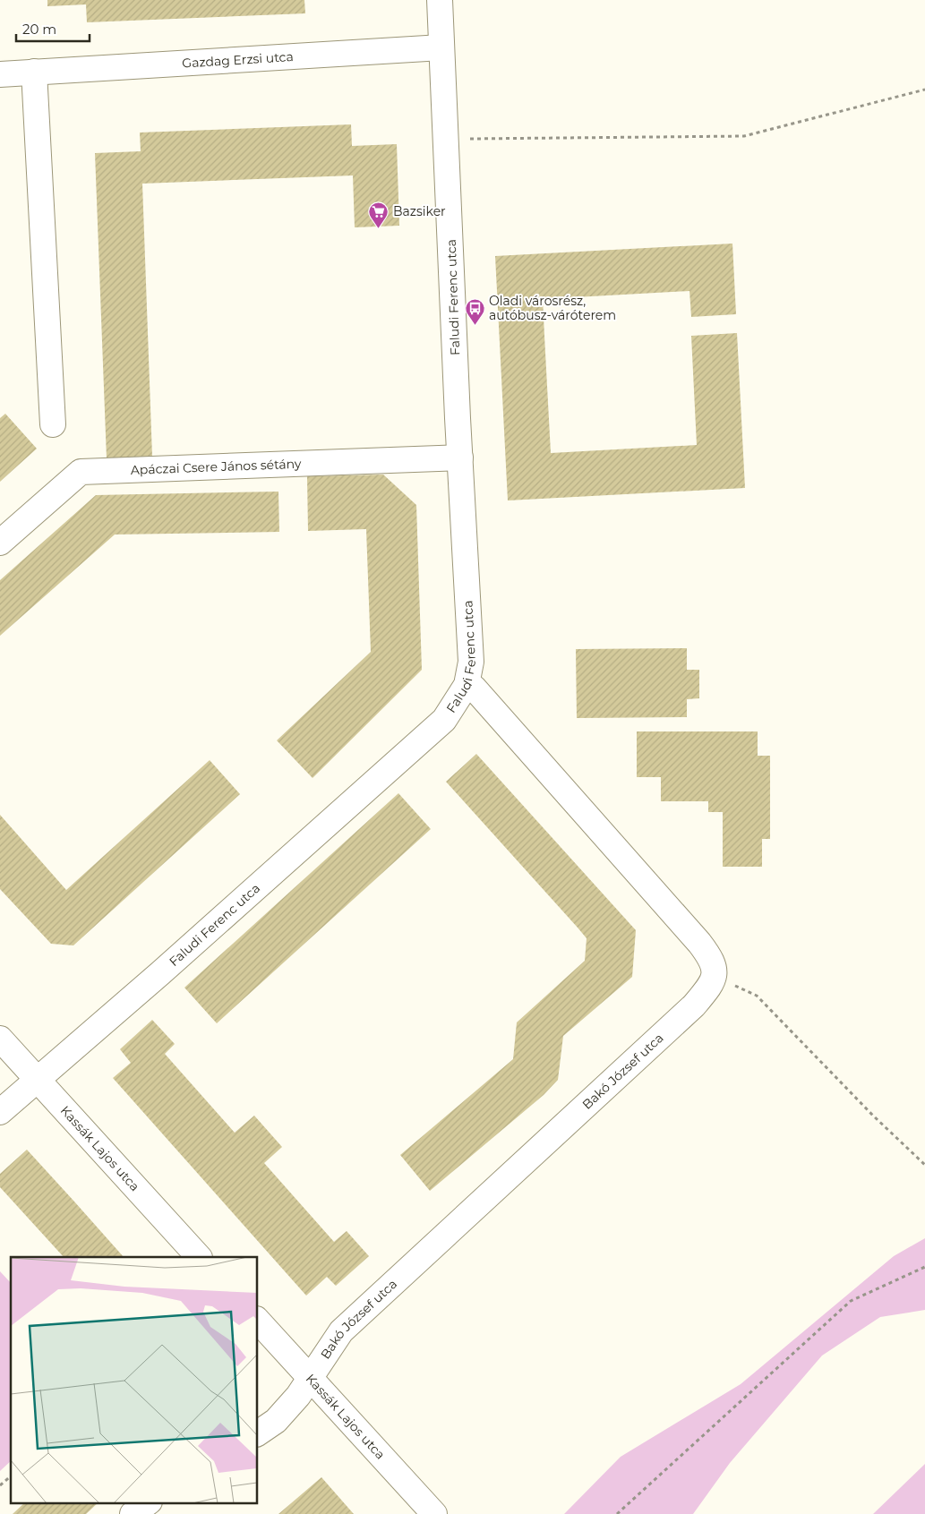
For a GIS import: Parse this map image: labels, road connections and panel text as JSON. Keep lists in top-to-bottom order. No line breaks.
{"streets":{"street":["Gazdag Erzsi utca","Faludi Ferenc utca","Apáczai Csere János sétány","Bakó József utca","Kassák Lajos utca"]},"crossings":[["Gazdag Erzsi utca","Faludi Ferenc utca"],["Faludi Ferenc utca","Apáczai Csere János sétány"],["Faludi Ferenc utca","Kassák Lajos utca"],["Bakó József utca","Kassák Lajos utca"]],"places":{"supermarket":["Bazsiker"],"bus stop":["Oladi városrész, autóbusz-váróterem"]},"scale_bar":"20 m"}
